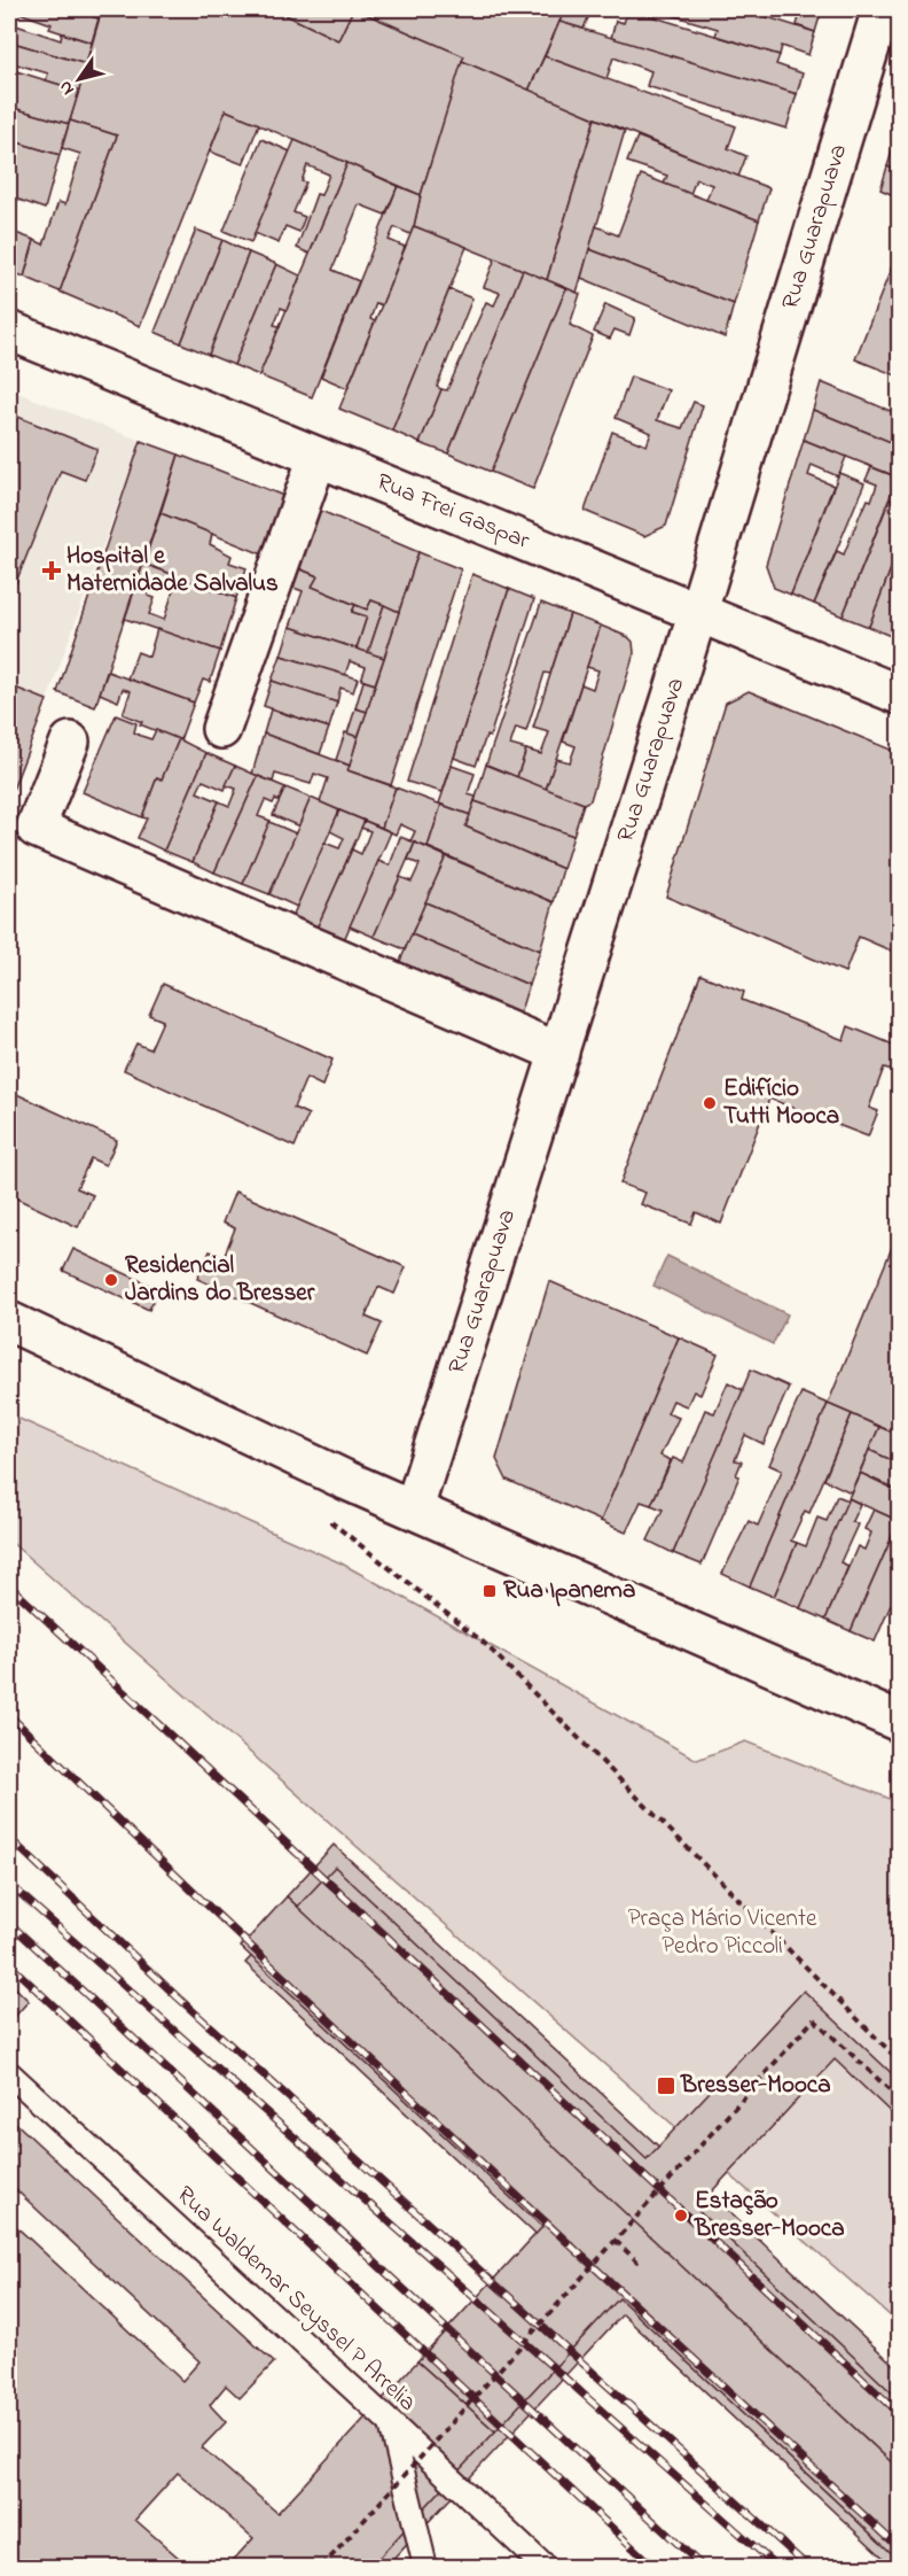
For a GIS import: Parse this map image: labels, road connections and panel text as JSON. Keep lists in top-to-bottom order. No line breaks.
{"streets":{"street":["Rua Guarapuava","Rua Frei Gaspar"],"lane":["Rua Waldemar Seyssel P Arrelia"]},"crossings":[["Rua Guarapuava","Rua Frei Gaspar"]],"parks":["Praça Mário Vicente Pedro Piccoli"],"places":{"health":["Hospital e Maternidade Salvalus"],"other":["Edifício Tutti Mooca","Residencial Jardins do Bresser","Estação Bresser-Mooca"],"transit":["Rua Ipanema","Bresser-Mooca"]},"north":"bottom left"}
